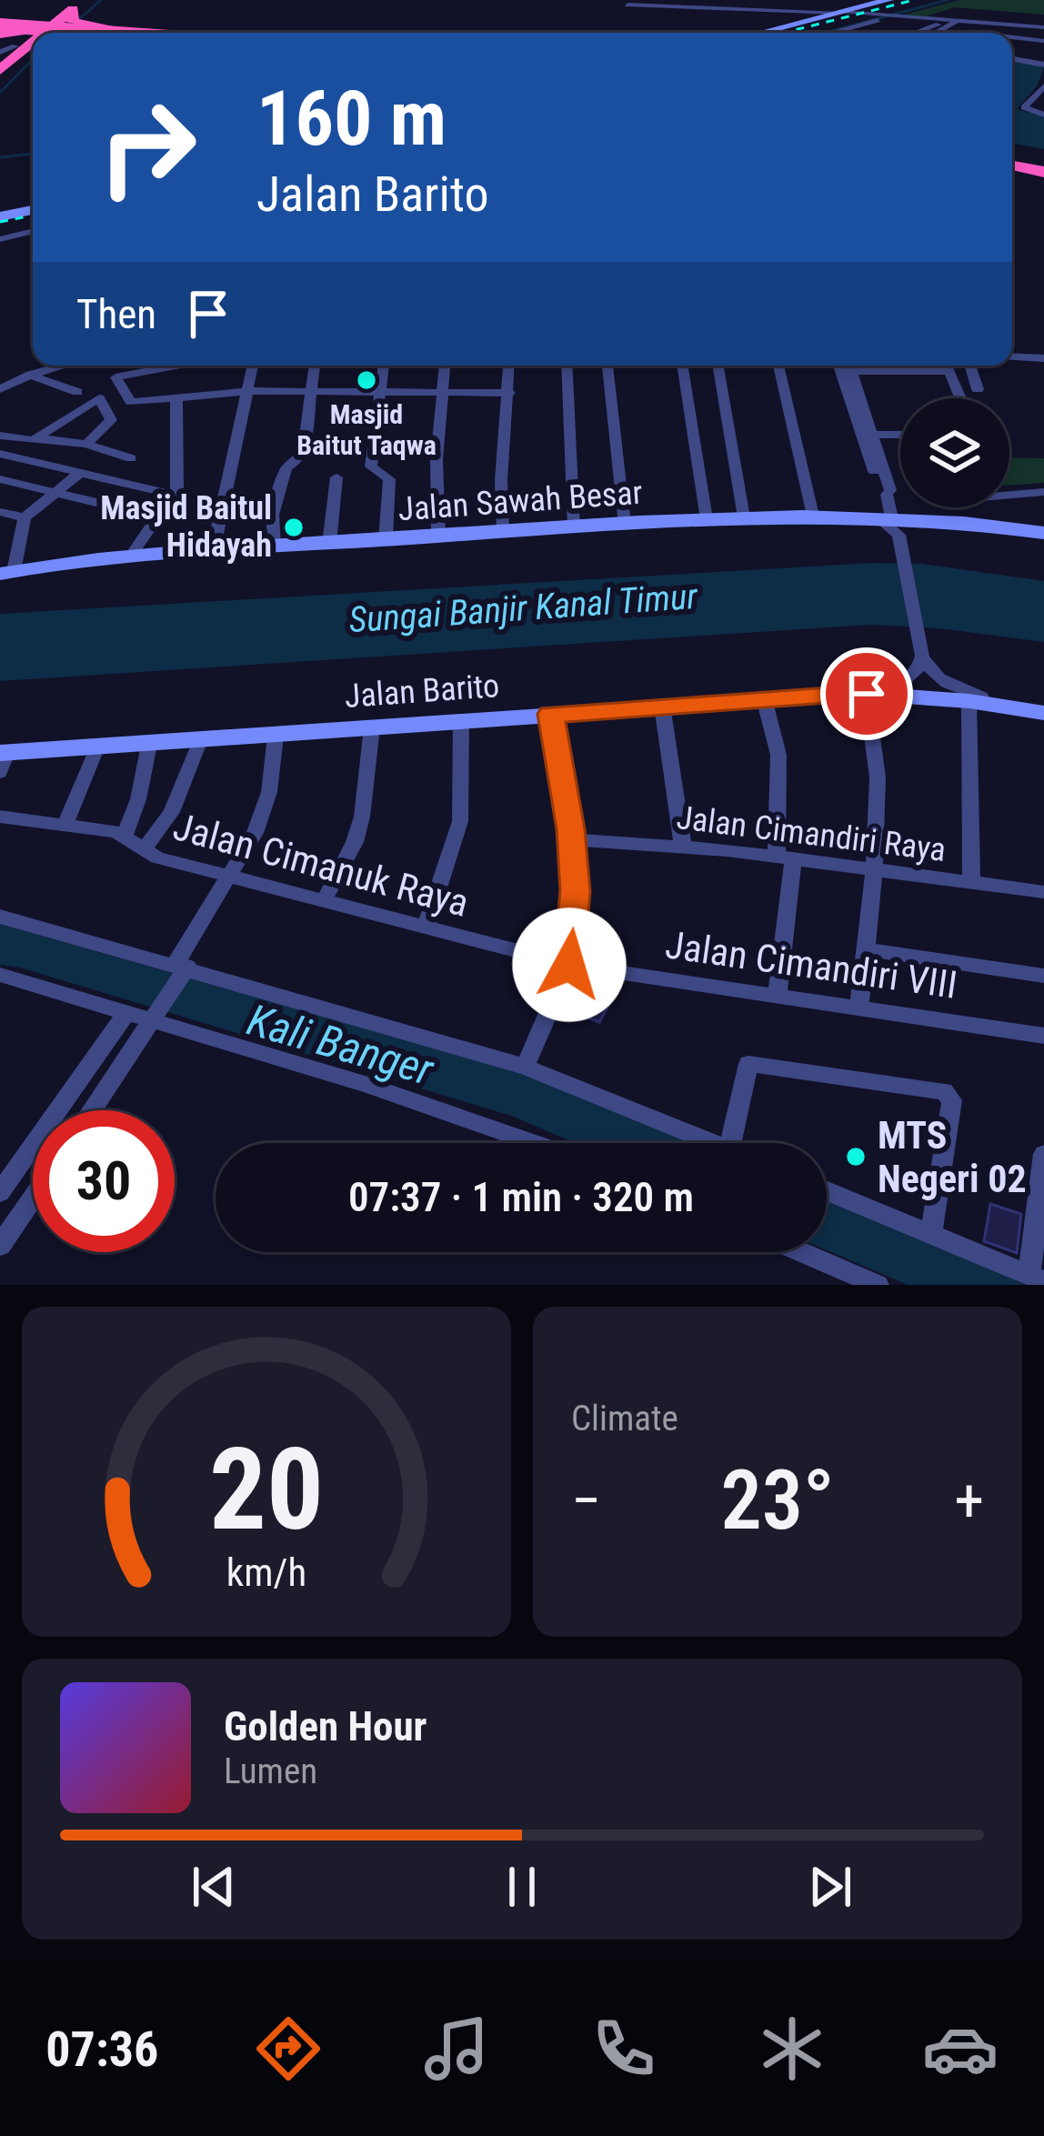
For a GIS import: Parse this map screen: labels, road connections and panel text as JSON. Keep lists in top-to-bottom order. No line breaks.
{"streets":{"street":["Jalan Sawah Besar","Jalan Barito","Jalan Cimandiri Raya","Jalan Cimanuk Raya","Jalan Cimandiri VIII"]},"crossings":[["Jalan Cimanuk Raya","Jalan Cimandiri VIII"]],"water":["Sungai Banjir Kanal Timur","Kali Banger"],"places":["Masjid Baitut Taqwa","Masjid Baitul Hidayah","MTS Negeri 02"],"page":{"turn":["160 m","Jalan Barito"],"then":"Then","limit":"30","trip":"07:37 · 1 min · 320 m","tile":"Climate","heat":["−","23°","+"],"song":["Golden Hour","Lumen"],"tabs":"07:36","gauge":["20","km/h"]}}
